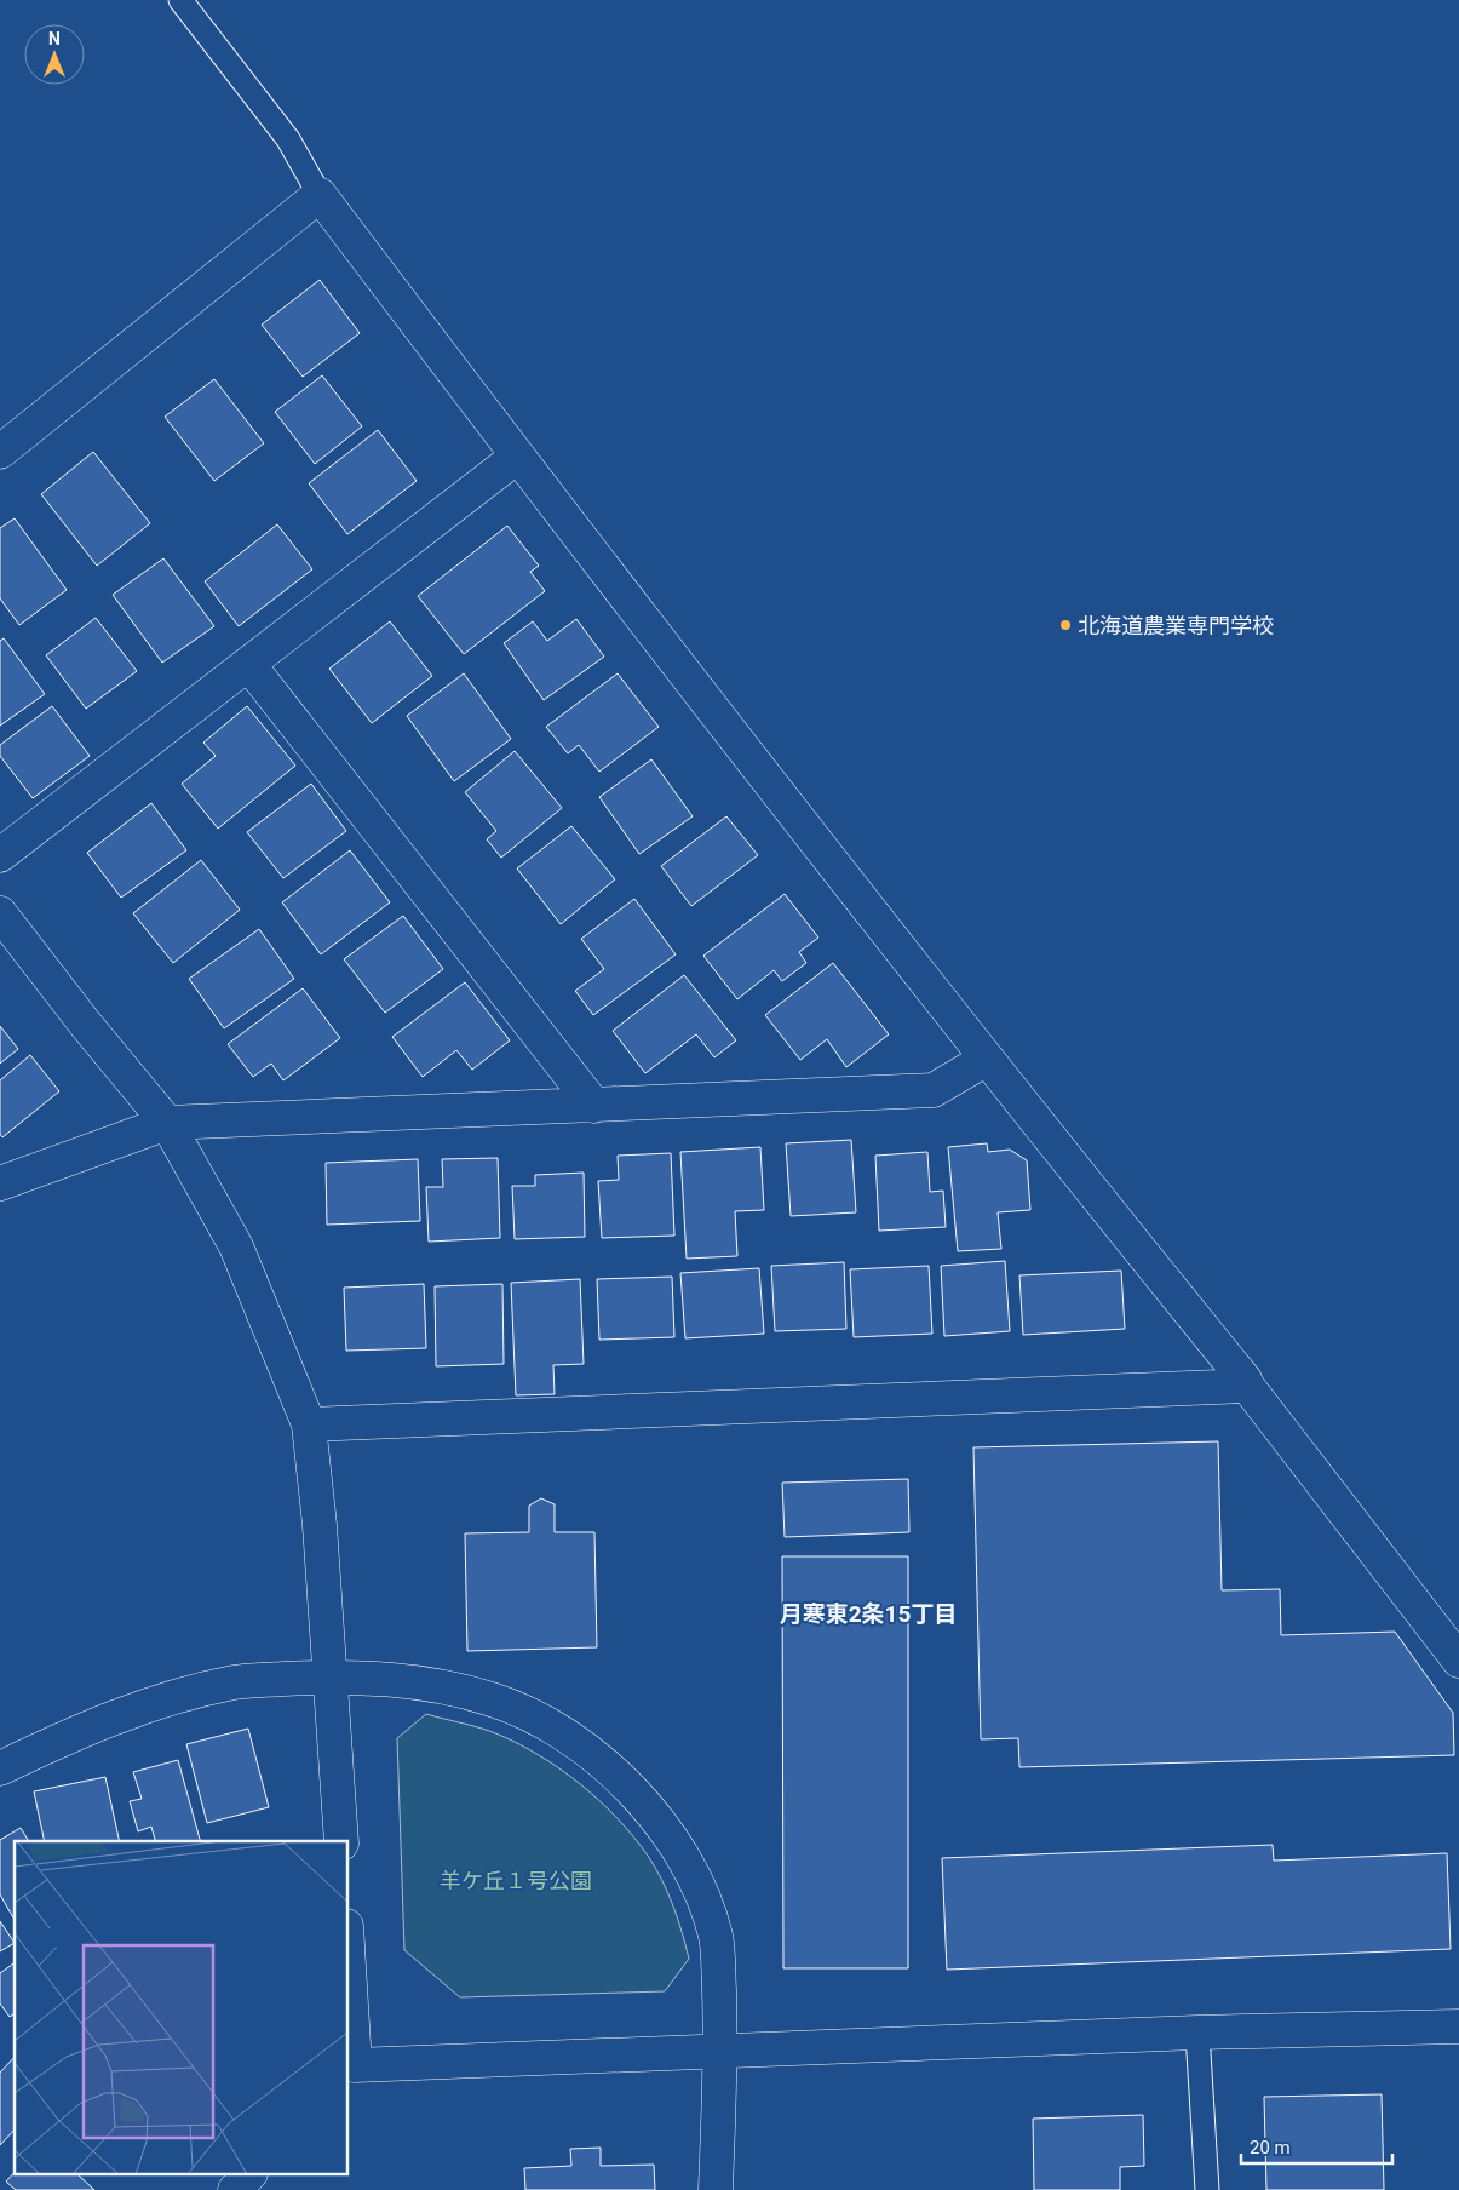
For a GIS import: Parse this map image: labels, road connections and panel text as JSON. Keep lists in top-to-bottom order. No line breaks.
{"districts":["月寒東2条15丁目"],"parks":["羊ケ丘１号公園"],"places":["北海道農業専門学校"],"scale_bar":"20 m","north":"top"}
